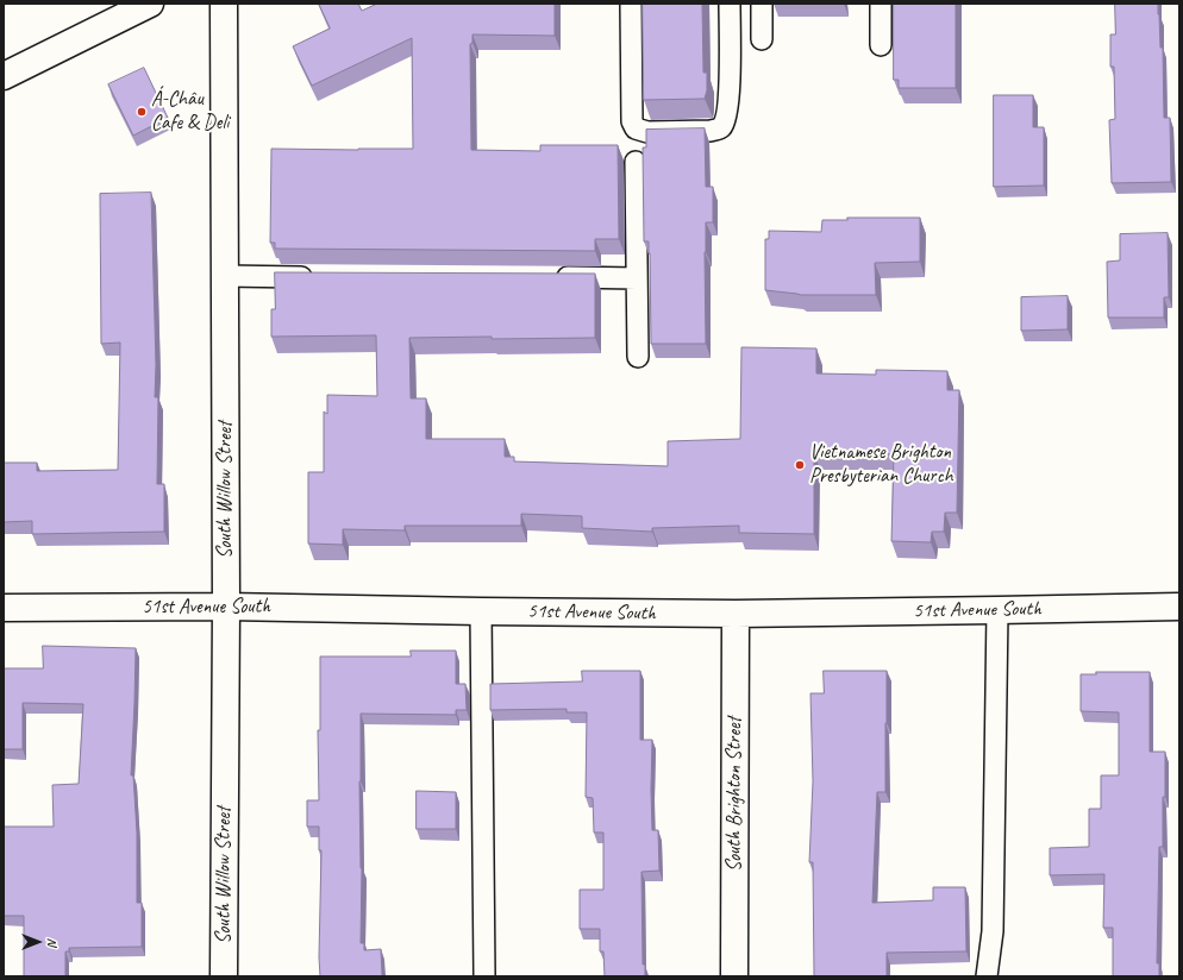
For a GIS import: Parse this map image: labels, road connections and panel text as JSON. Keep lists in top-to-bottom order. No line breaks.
{"streets":{"street":["South Willow Street","51st Avenue South","South Brighton Street"]},"crossings":[["South Willow Street","51st Avenue South"],["51st Avenue South","South Brighton Street"]],"places":["Á-Châu Cafe & Deli","Vietnamese Brighton Presbyterian Church"],"north":"right"}
